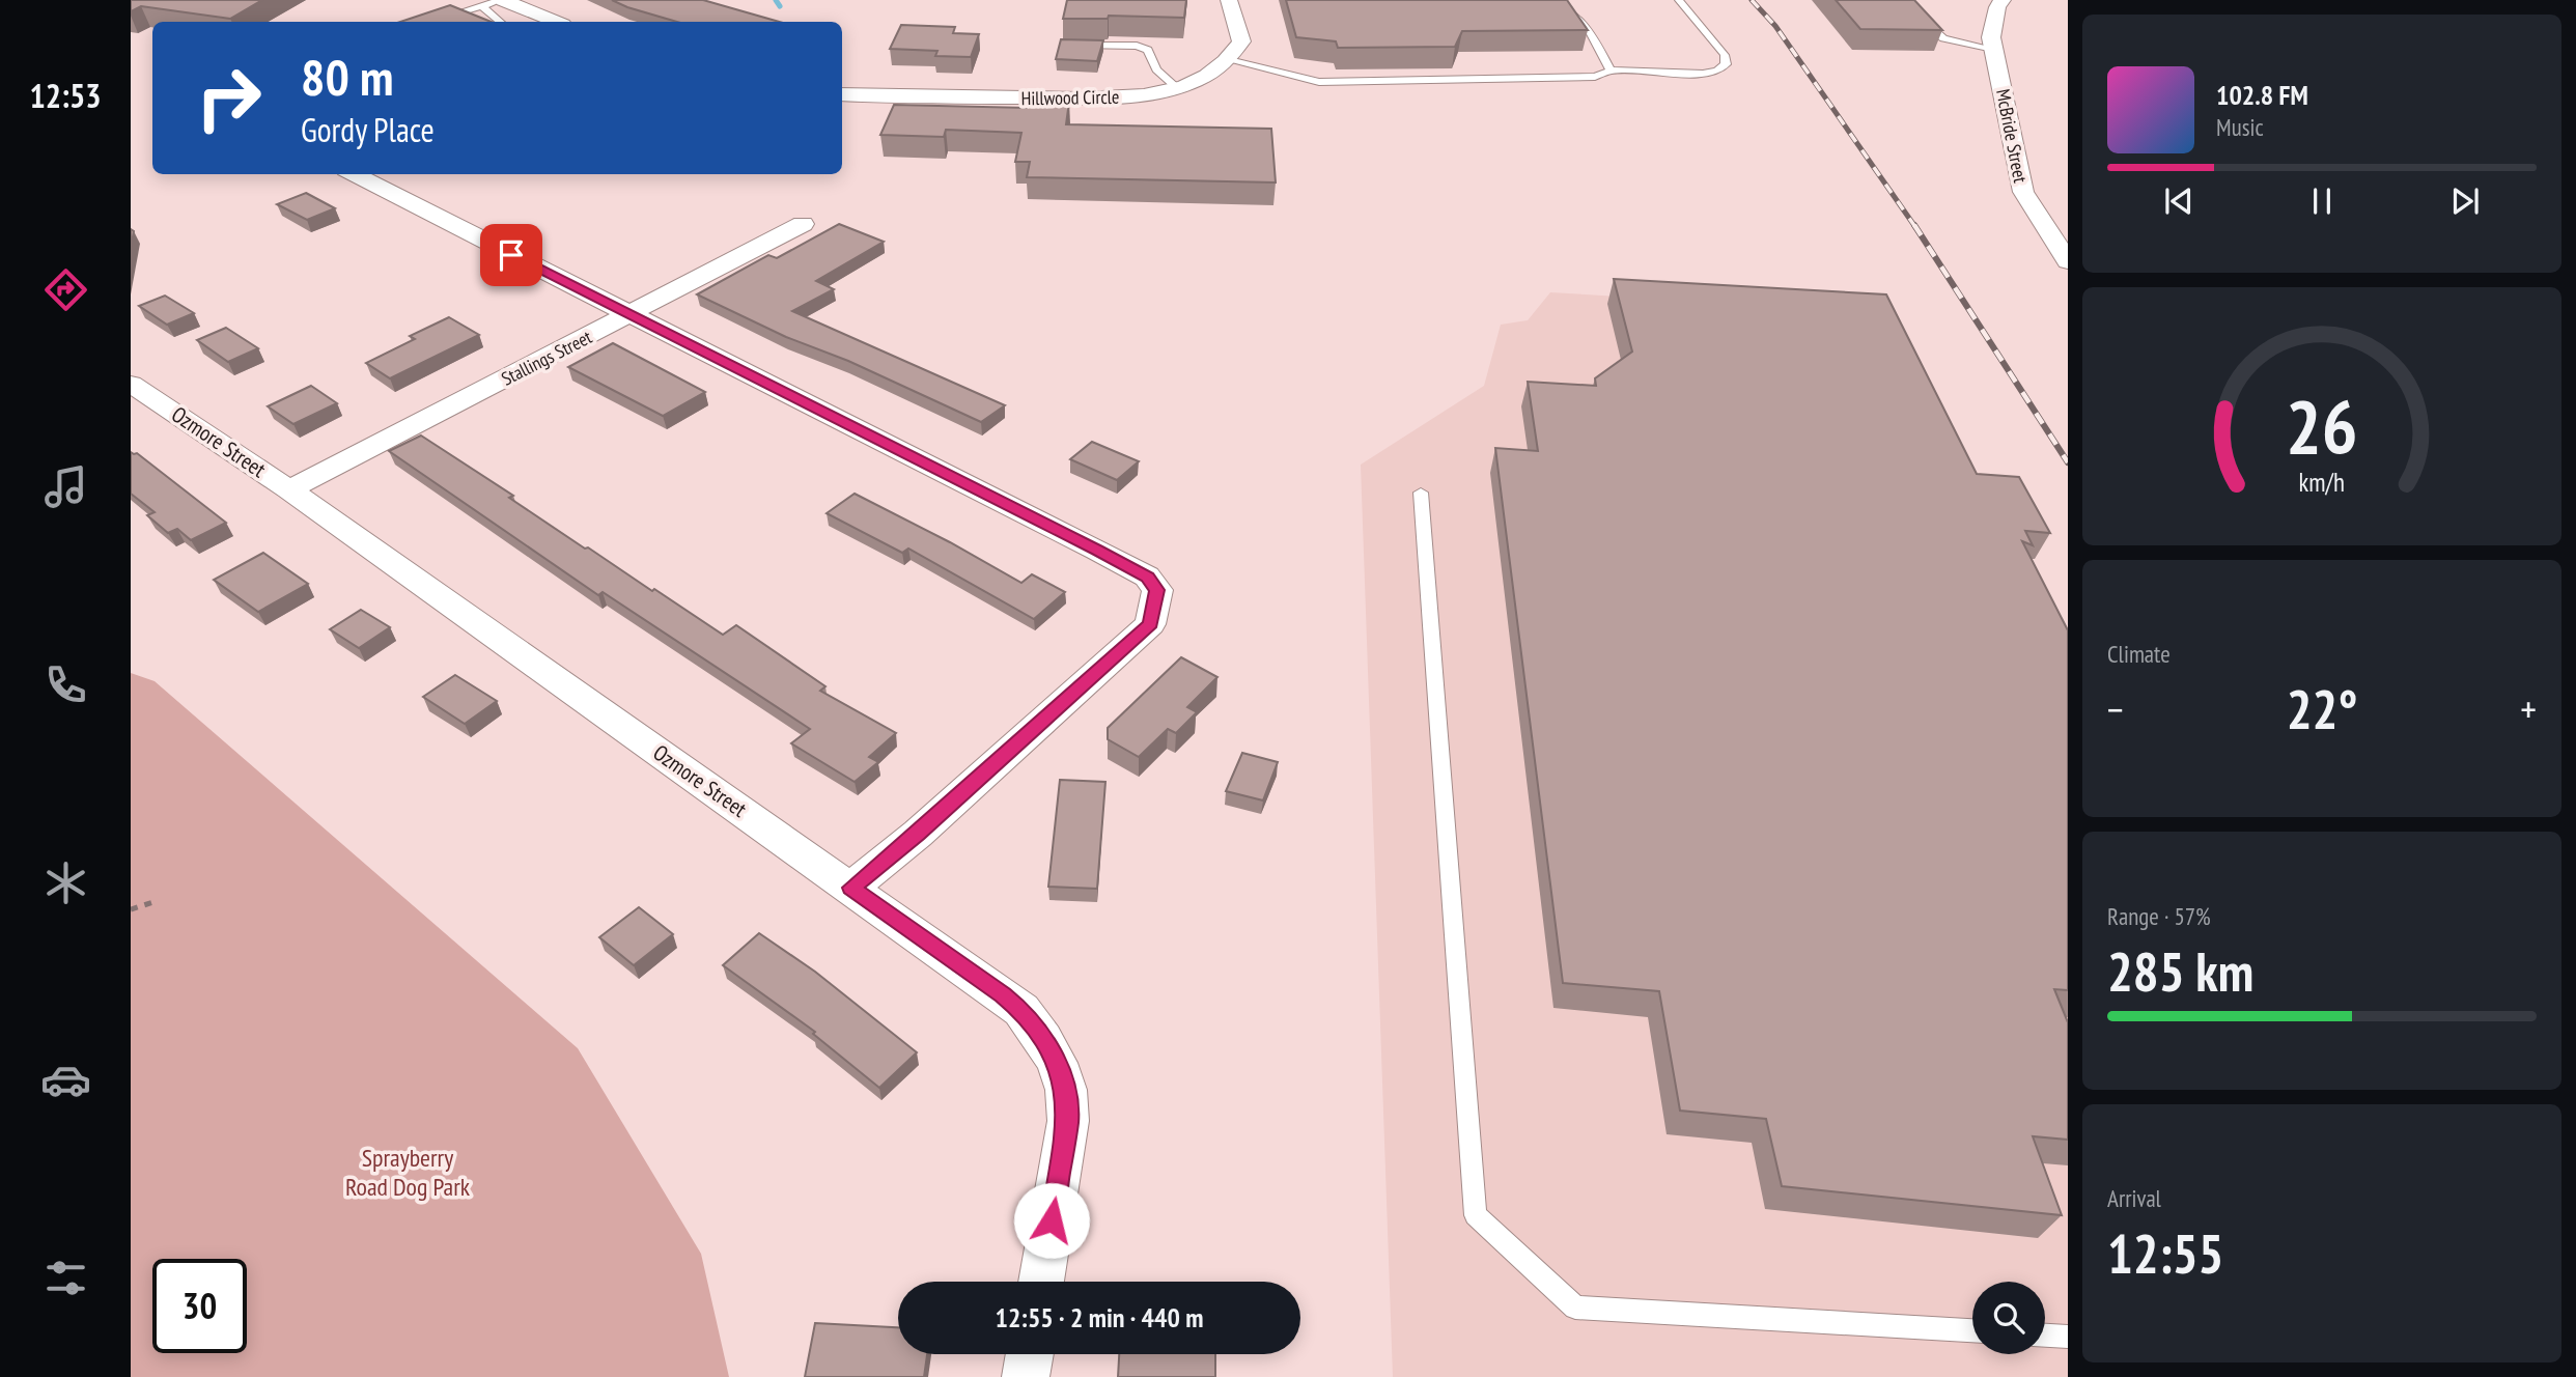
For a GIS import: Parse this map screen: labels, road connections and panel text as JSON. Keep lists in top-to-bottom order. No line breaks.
{"streets":{"street":["Hillwood Circle","McBride Street","Stallings Street","Ozmore Street"]},"crossings":[["Stallings Street","Ozmore Street"]],"parks":["Sprayberry Road Dog Park"],"page":{"tabs":"12:53","turn":["80 m","Gordy Place"],"song":["102.8 FM","Music"],"tile":["Climate",["Range · 57%","285 km"],["Arrival","12:55"]],"heat":["−","22°","+"],"limit":"30","trip":"12:55 · 2 min · 440 m","gauge":["26","km/h"]}}
